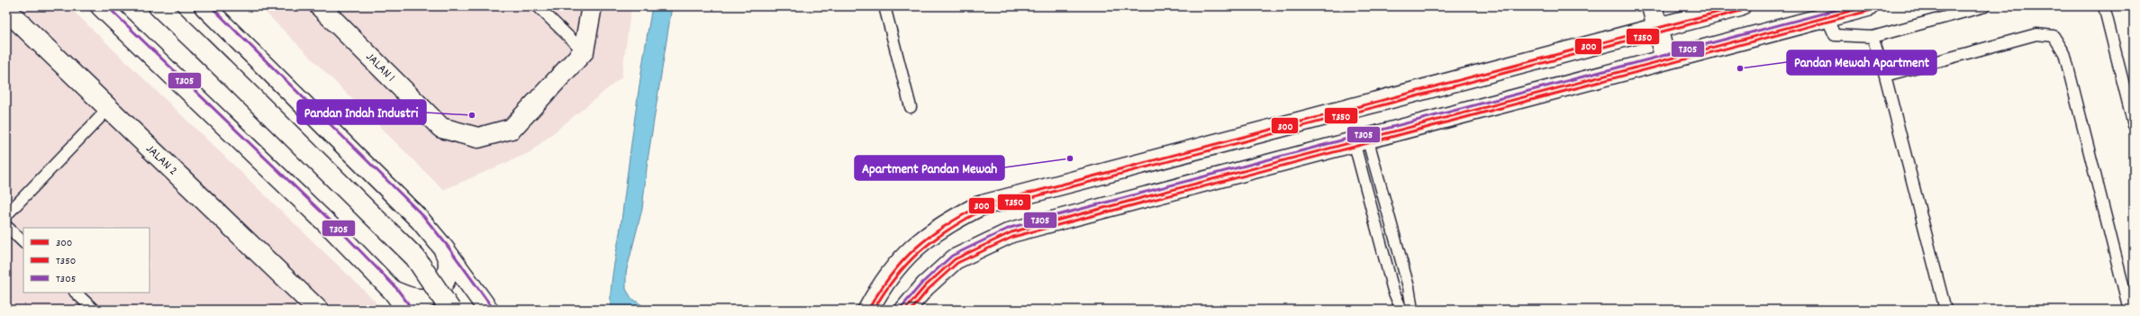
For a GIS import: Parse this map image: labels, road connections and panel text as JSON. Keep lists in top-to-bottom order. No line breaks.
{"streets":{"main road":["JALAN 1","JALAN 2"]},"places":["Pandan Mewah Apartment","Pandan Indah Industri","Apartment Pandan Mewah"],"lines":["transit line 300","transit line T305","transit line T350"],"legend":["300","T350","T305"]}
